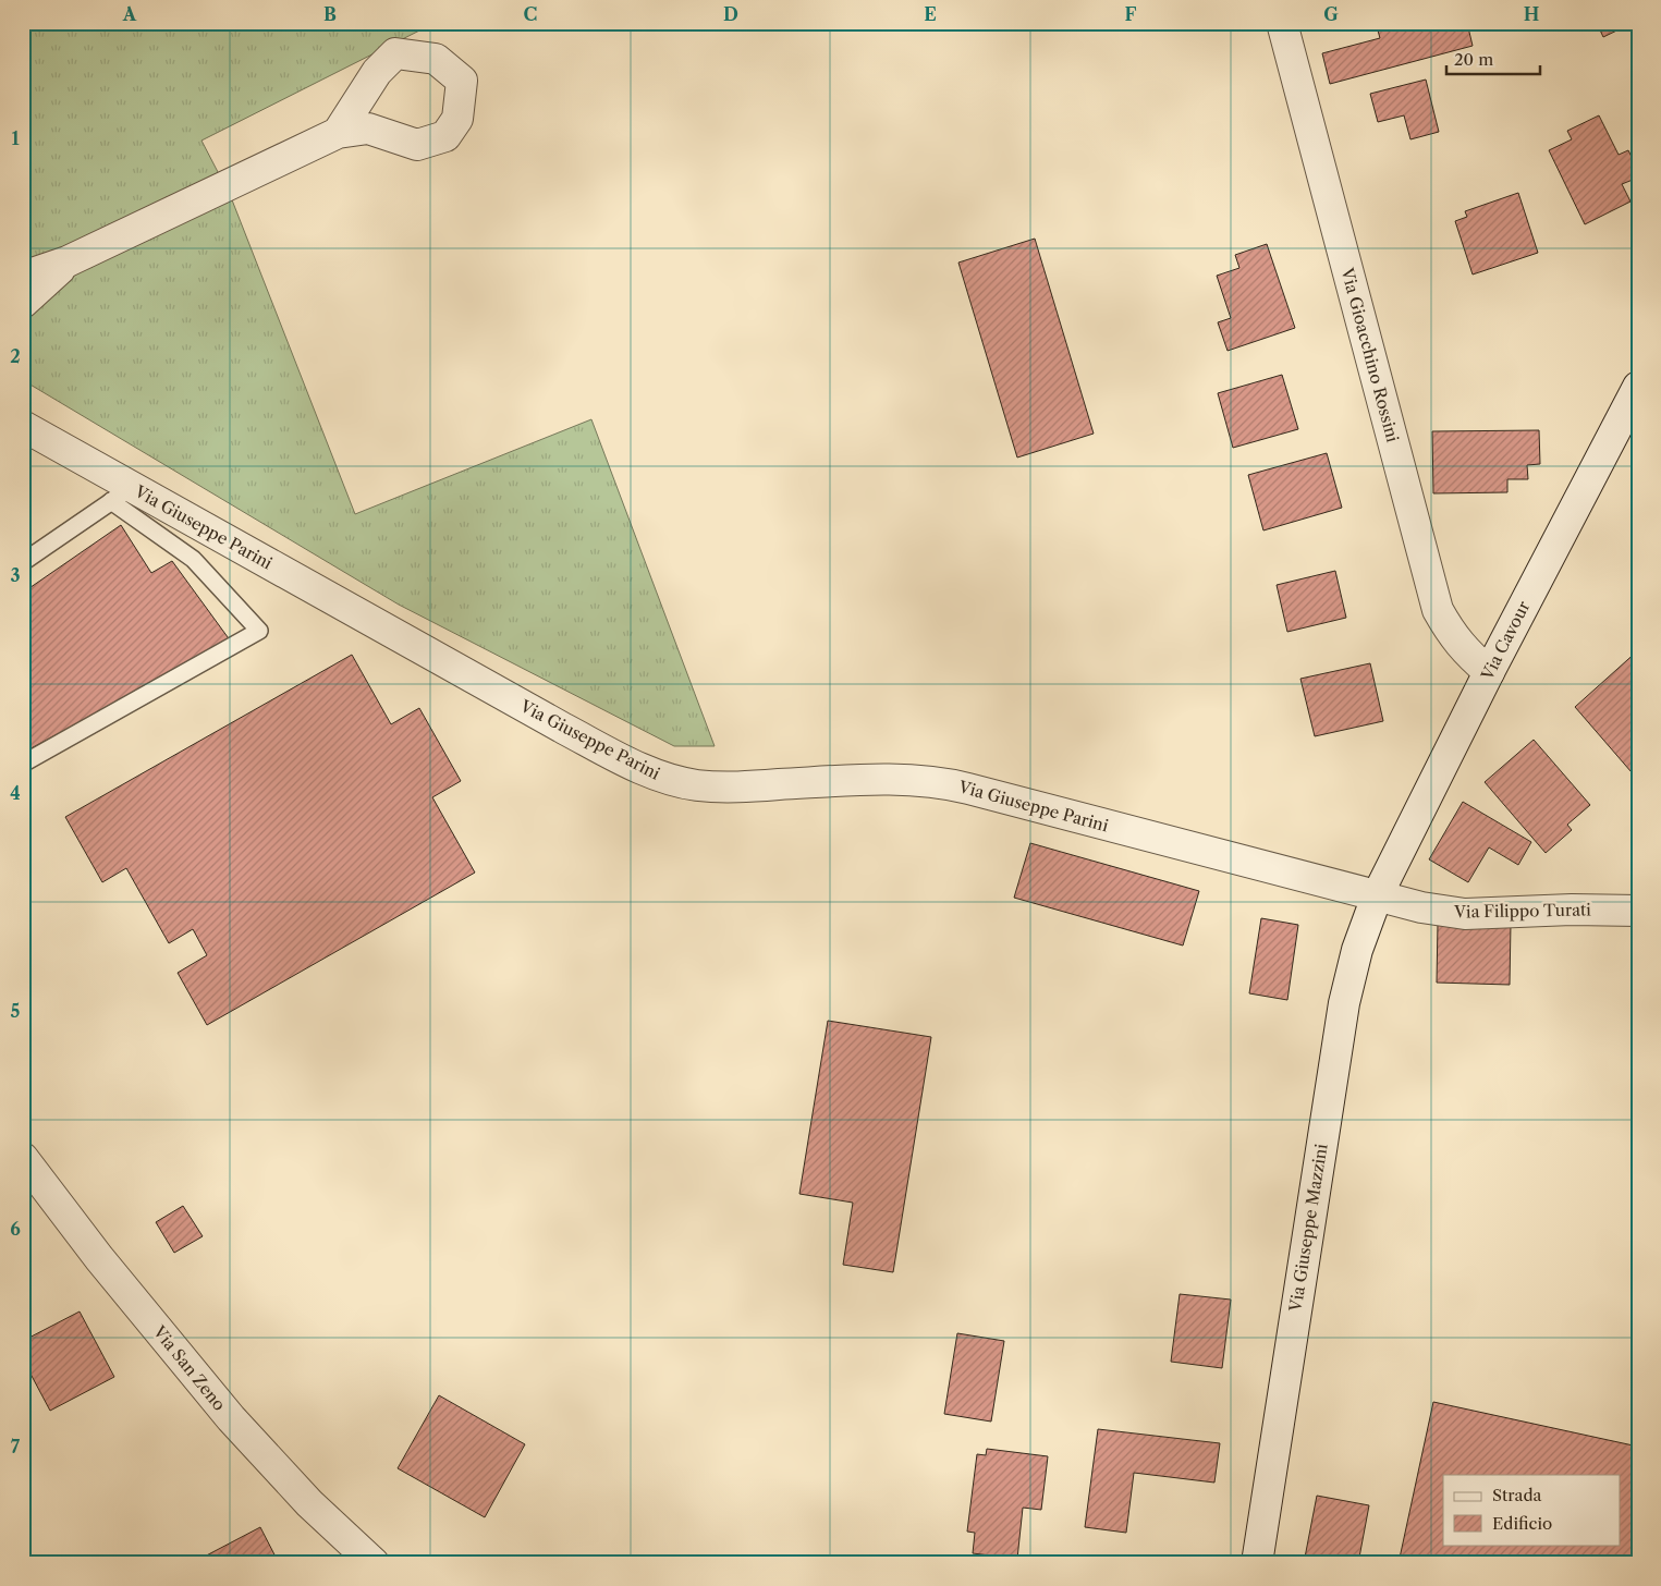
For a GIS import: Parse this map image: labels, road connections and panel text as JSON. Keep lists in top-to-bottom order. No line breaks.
{"streets":{"street":["Via Gioacchino Rossini","Via Giuseppe Parini","Via Cavour","Via Filippo Turati","Via Giuseppe Mazzini","Via San Zeno"]},"crossings":[["Via Gioacchino Rossini","Via Cavour"],["Via Giuseppe Parini","Via Cavour"],["Via Giuseppe Parini","Via Filippo Turati"],["Via Giuseppe Parini","Via Giuseppe Mazzini"],["Via Cavour","Via Filippo Turati"],["Via Cavour","Via Giuseppe Mazzini"],["Via Filippo Turati","Via Giuseppe Mazzini"]],"legend":["Strada","Edificio"],"scale_bar":"20 m","grid":{"columns":["A","B","C","D","E","F","G","H"],"rows":["1","2","3","4","5","6","7"]}}
